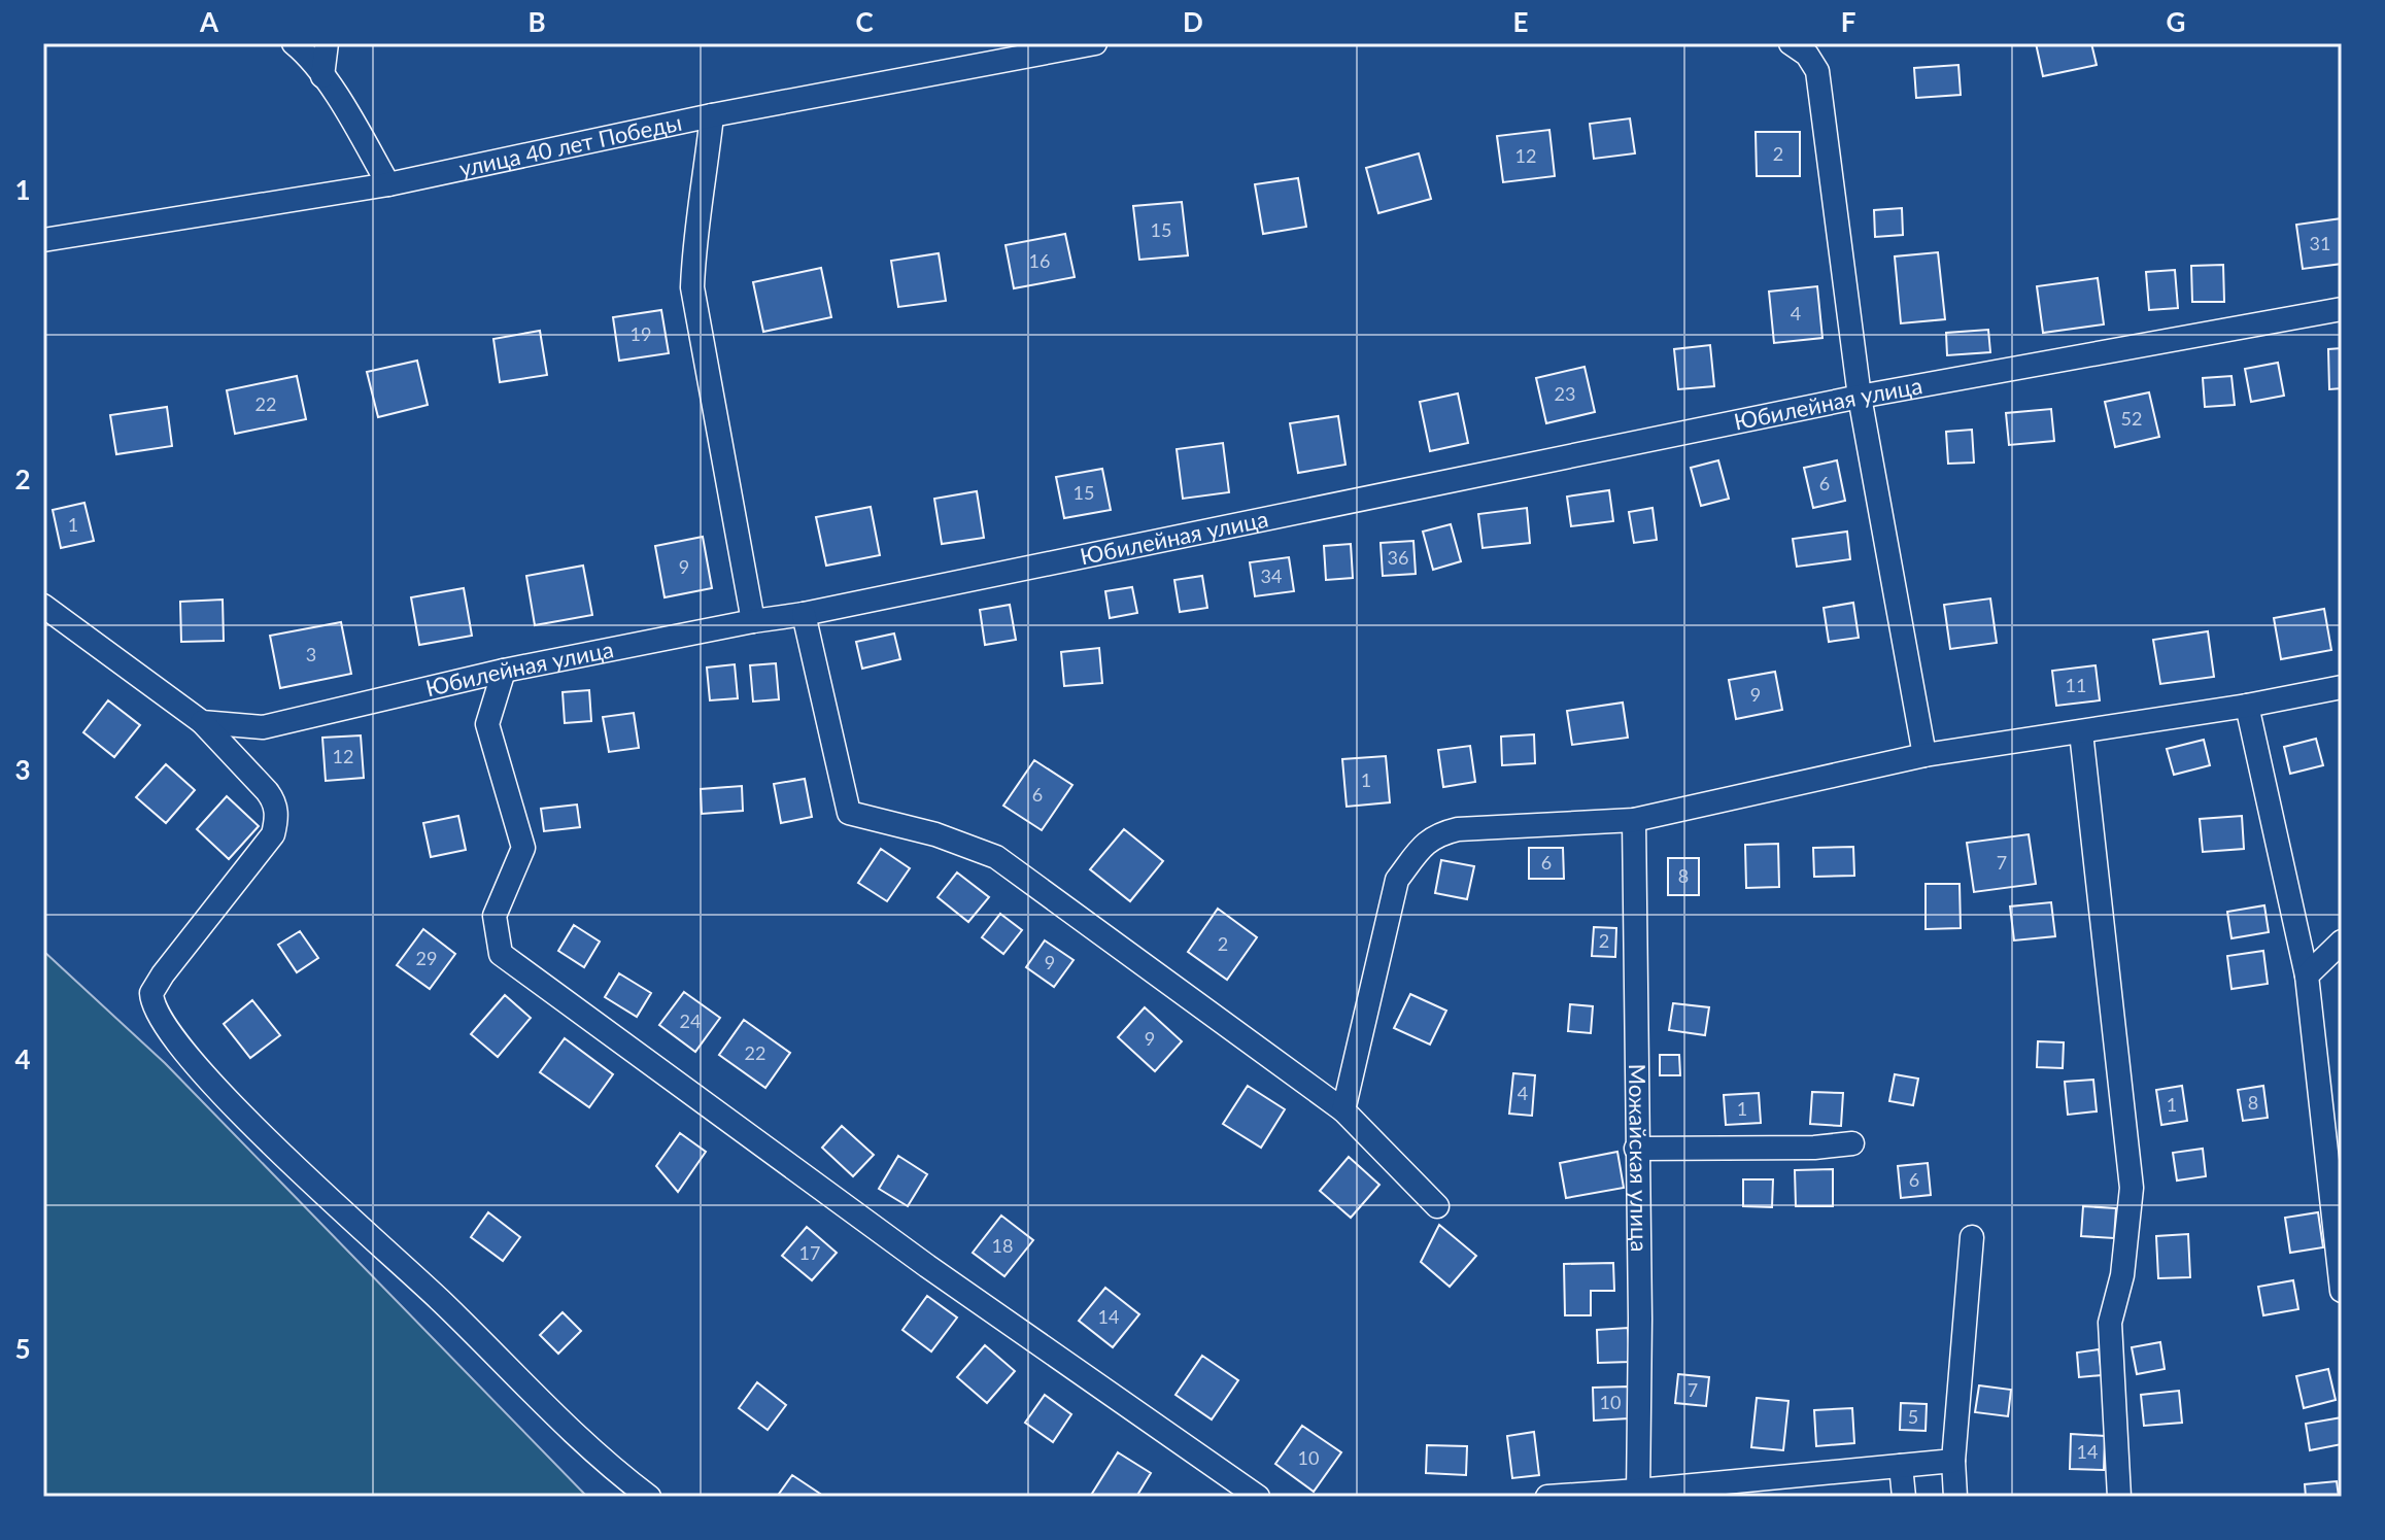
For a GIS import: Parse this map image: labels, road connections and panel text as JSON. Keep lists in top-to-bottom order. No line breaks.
{"streets":{"street":["улица 40 лет Победы","Юбилейная улица","Можайская улица"]},"house_numbers":["2","12","15","31","16","4","19","23","22","52","6","15","1","36","9","34","3","11","9","12","1","6","6","7","8","2","2","29","9","24","9","22","4","8","1","1","6","18","17","14","7","10","5","14","10"],"grid":{"columns":["A","B","C","D","E","F","G"],"rows":["1","2","3","4","5"]}}
